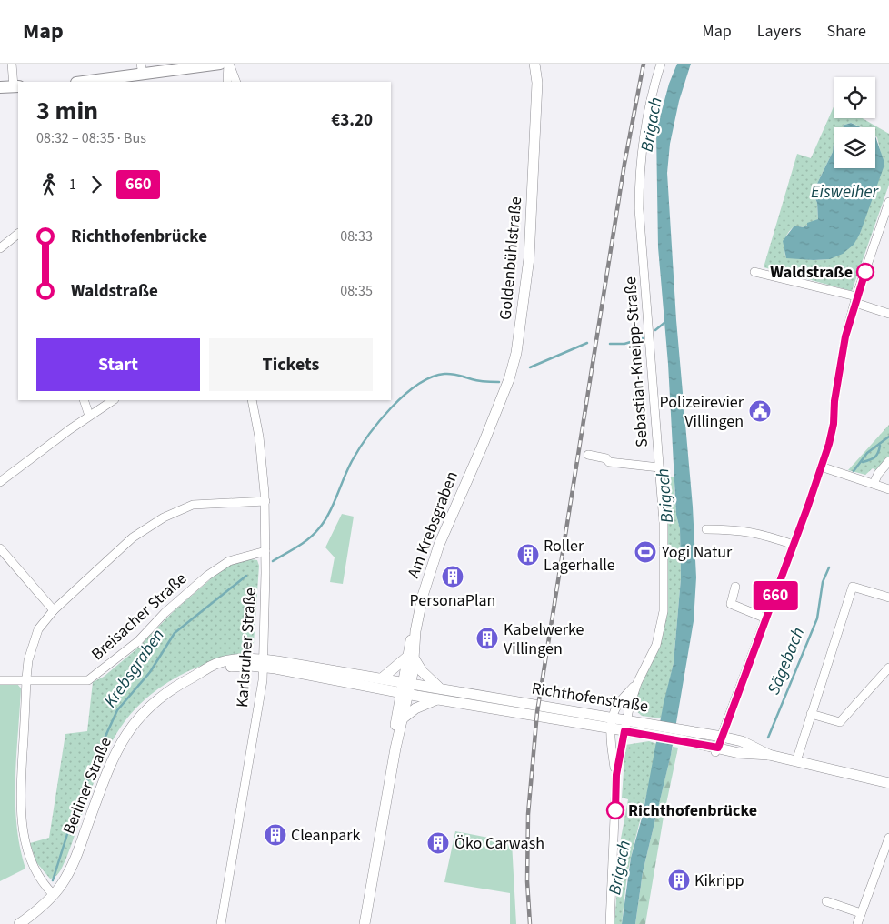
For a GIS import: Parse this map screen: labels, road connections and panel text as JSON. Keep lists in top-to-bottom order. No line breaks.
{"streets":{"street":["Goldenbühlstraße","Sebastian-Kneipp-Straße","Am Krebsgraben","Breisacher Straße","Karlsruher Straße","Richthofenstraße","Berliner Straße"]},"crossings":[["Goldenbühlstraße","Am Krebsgraben"],["Sebastian-Kneipp-Straße","Richthofenstraße"],["Am Krebsgraben","Richthofenstraße"],["Am Krebsgraben","Berliner Straße"],["Breisacher Straße","Karlsruher Straße"],["Karlsruher Straße","Berliner Straße"],["Richthofenstraße","Berliner Straße"]],"water":["Brigach","Eisweiher","Sägebach","Krebsgraben"],"places":{"other":["Waldstraße","Richthofenbrücke"],"public building":["Polizeirevier Villingen"],"sports":["Yogi Natur"],"building":["Roller Lagerhalle","PersonaPlan","Kabelwerke Villingen","Cleanpark","Öko Carwash","Kikripp"]},"lines":["bus line 660"],"page":{"header":"Map","nav":["Map","Layers","Share"],"on_map":"660","heading":["3 min","08:32 – 08:35 · Bus","€3.20"],"legs":["1","660"],"list":[{"name":"Richthofenbrücke","value":"08:33"},{"name":"Waldstraße","value":"08:35"}],"buttons":["Start","Tickets"]}}
